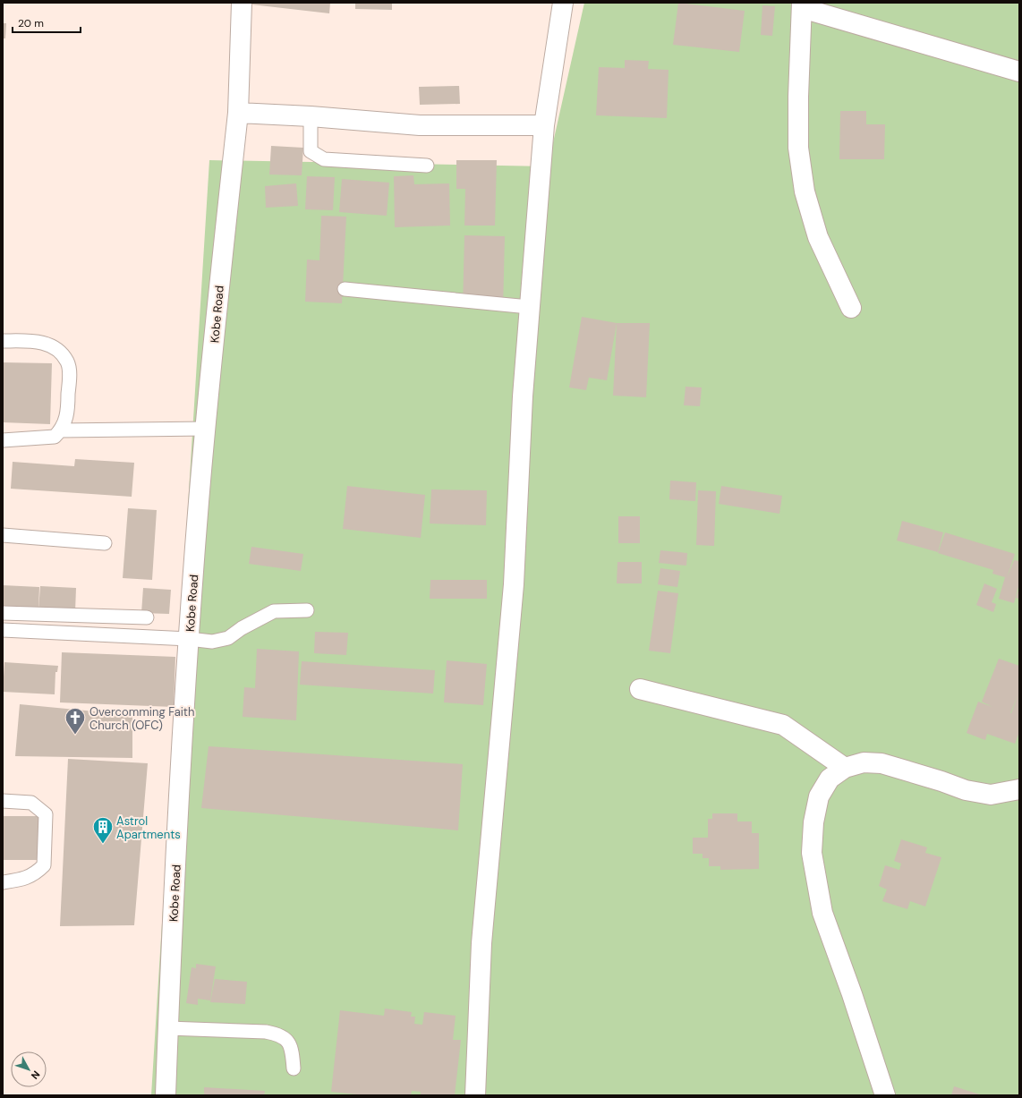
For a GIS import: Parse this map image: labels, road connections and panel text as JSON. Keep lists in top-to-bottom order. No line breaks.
{"streets":{"street":["Kobe Road"]},"places":{"church":["Overcomming Faith Church (OFC)"],"building":["Astrol Apartments"]},"scale_bar":"20 m","north":"bottom right"}
